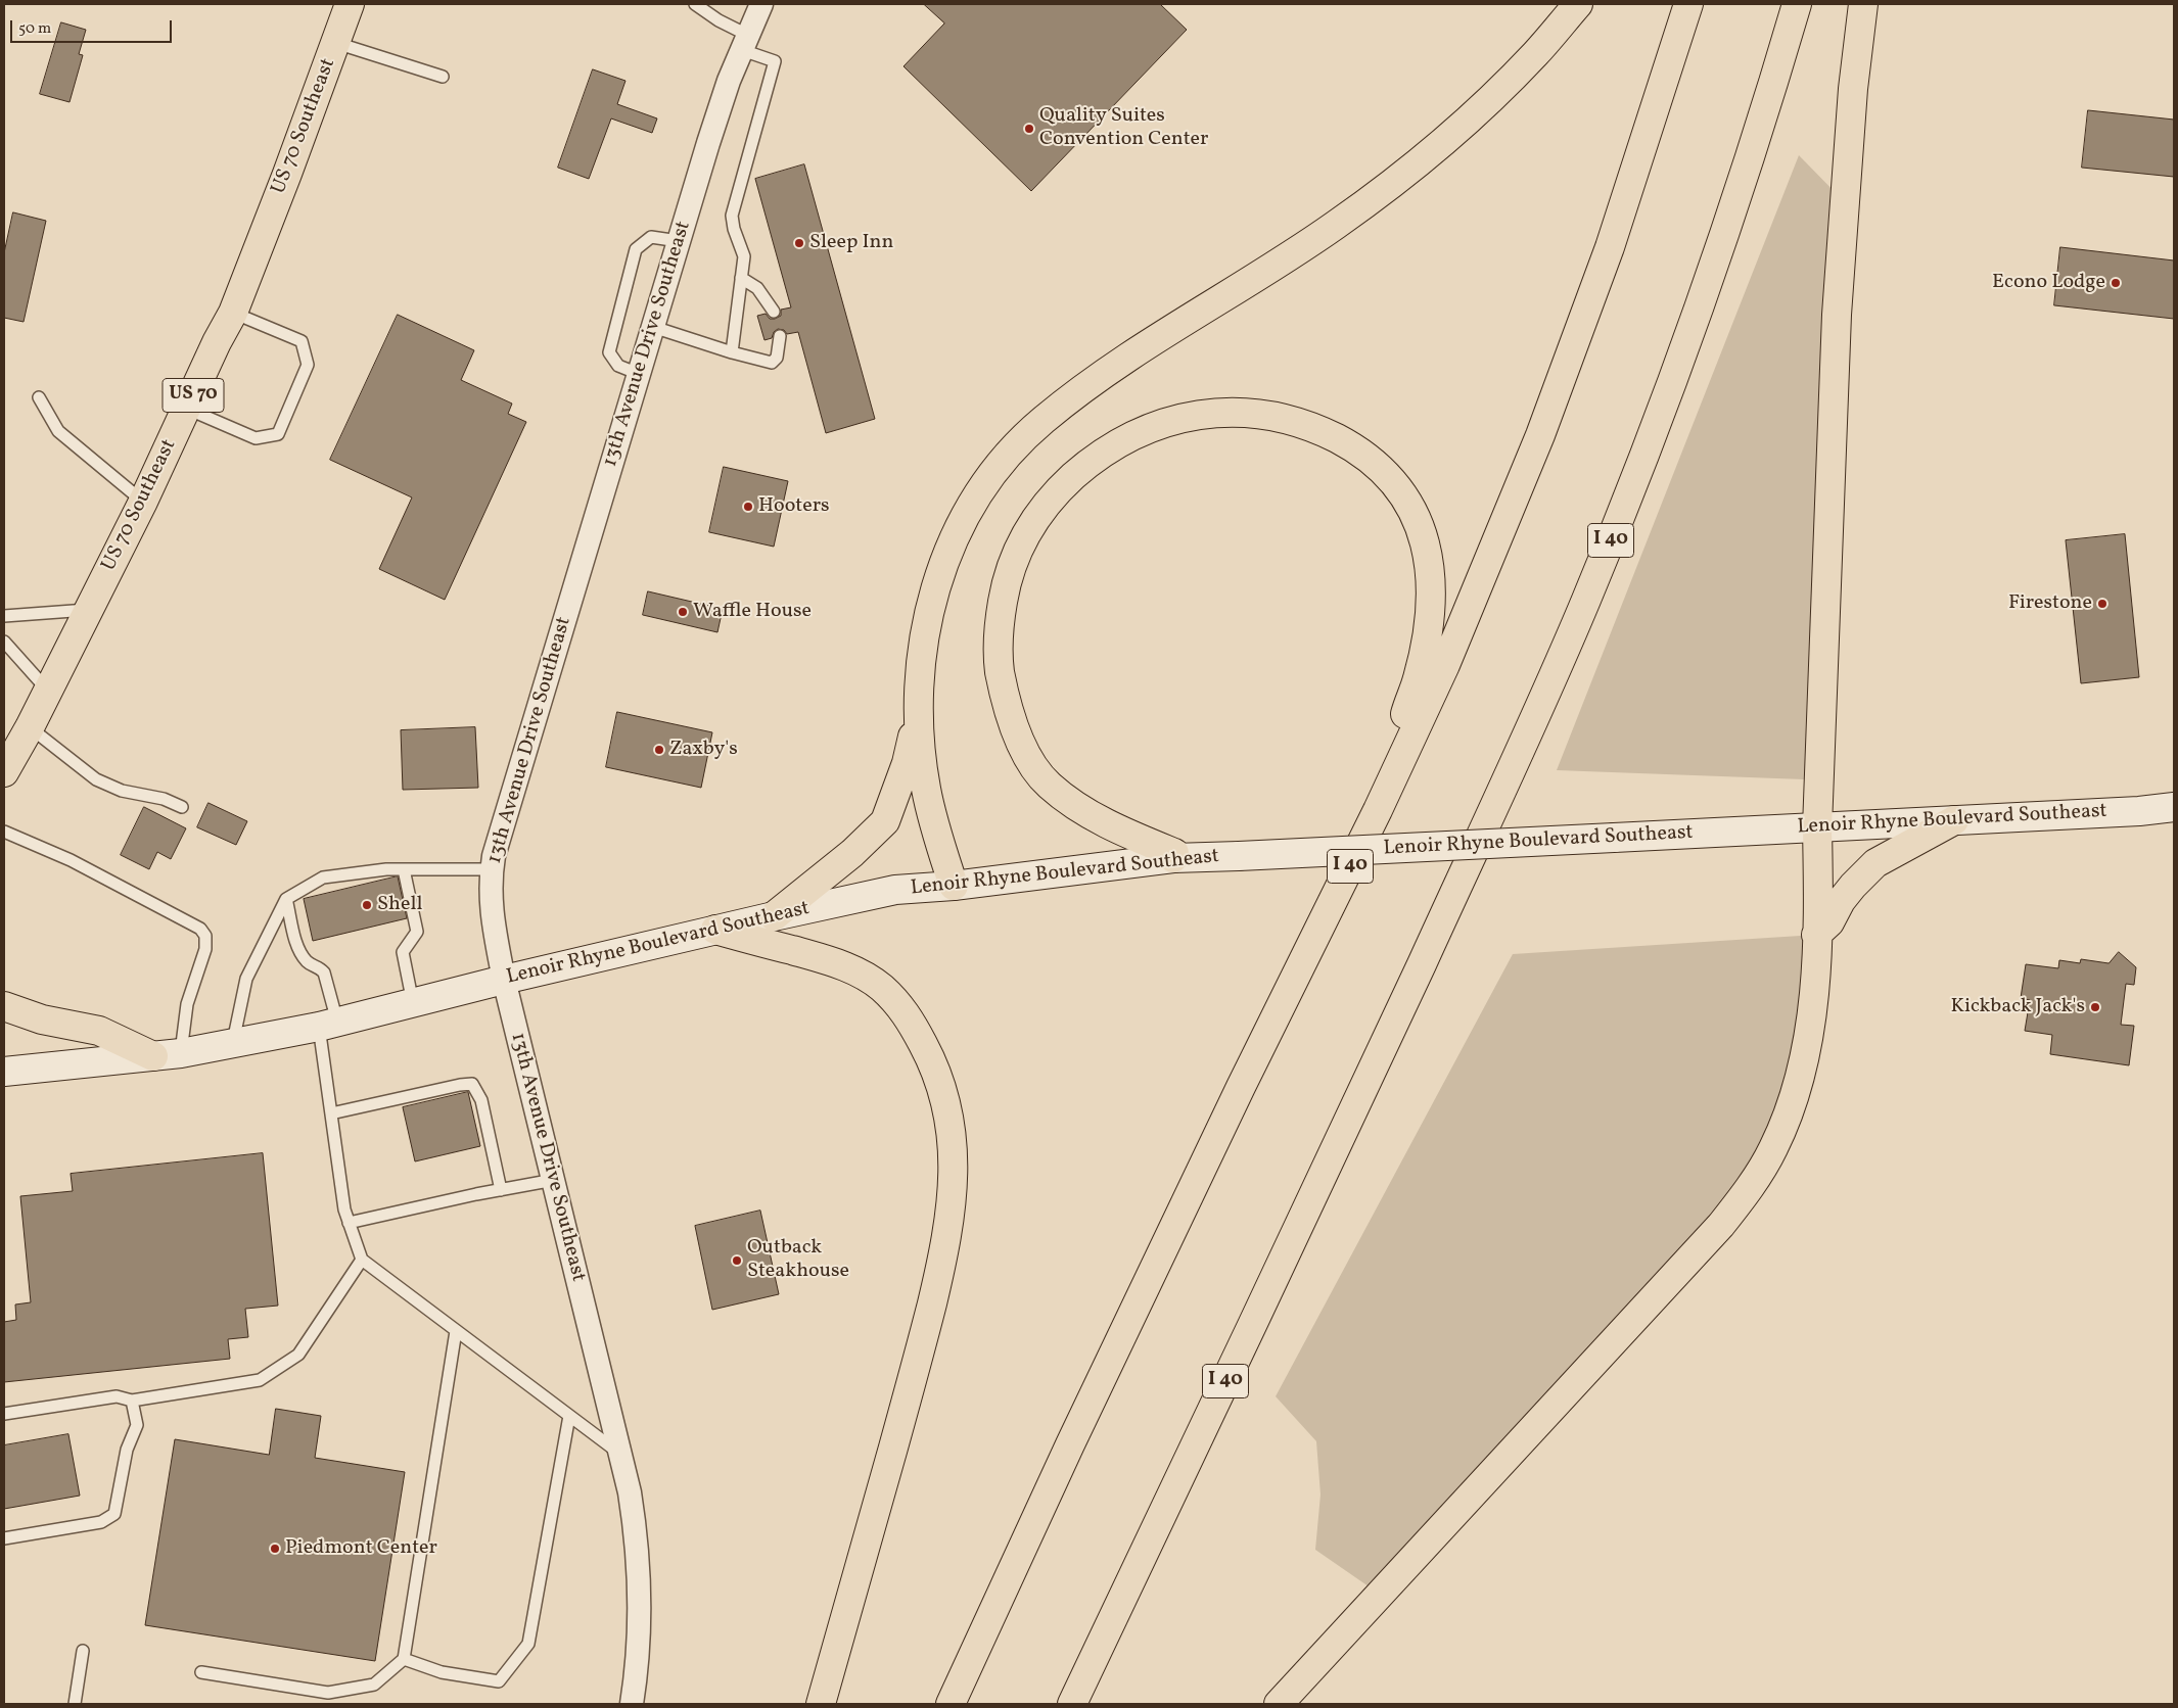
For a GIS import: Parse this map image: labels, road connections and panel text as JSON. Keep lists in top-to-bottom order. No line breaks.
{"streets":{"main road":["US 70 Southeast","US 70","I 40","Lenoir Rhyne Boulevard Southeast"],"street":["13th Avenue Drive Southeast"]},"crossings":[["13th Avenue Drive Southeast","Lenoir Rhyne Boulevard Southeast"]],"places":["Quality Suites Convention Center","Sleep Inn","Econo Lodge","Hooters","Firestone","Waffle House","Zaxby's","Shell","Kickback Jack's","Outback Steakhouse","Piedmont Center"],"scale_bar":"50 m"}
